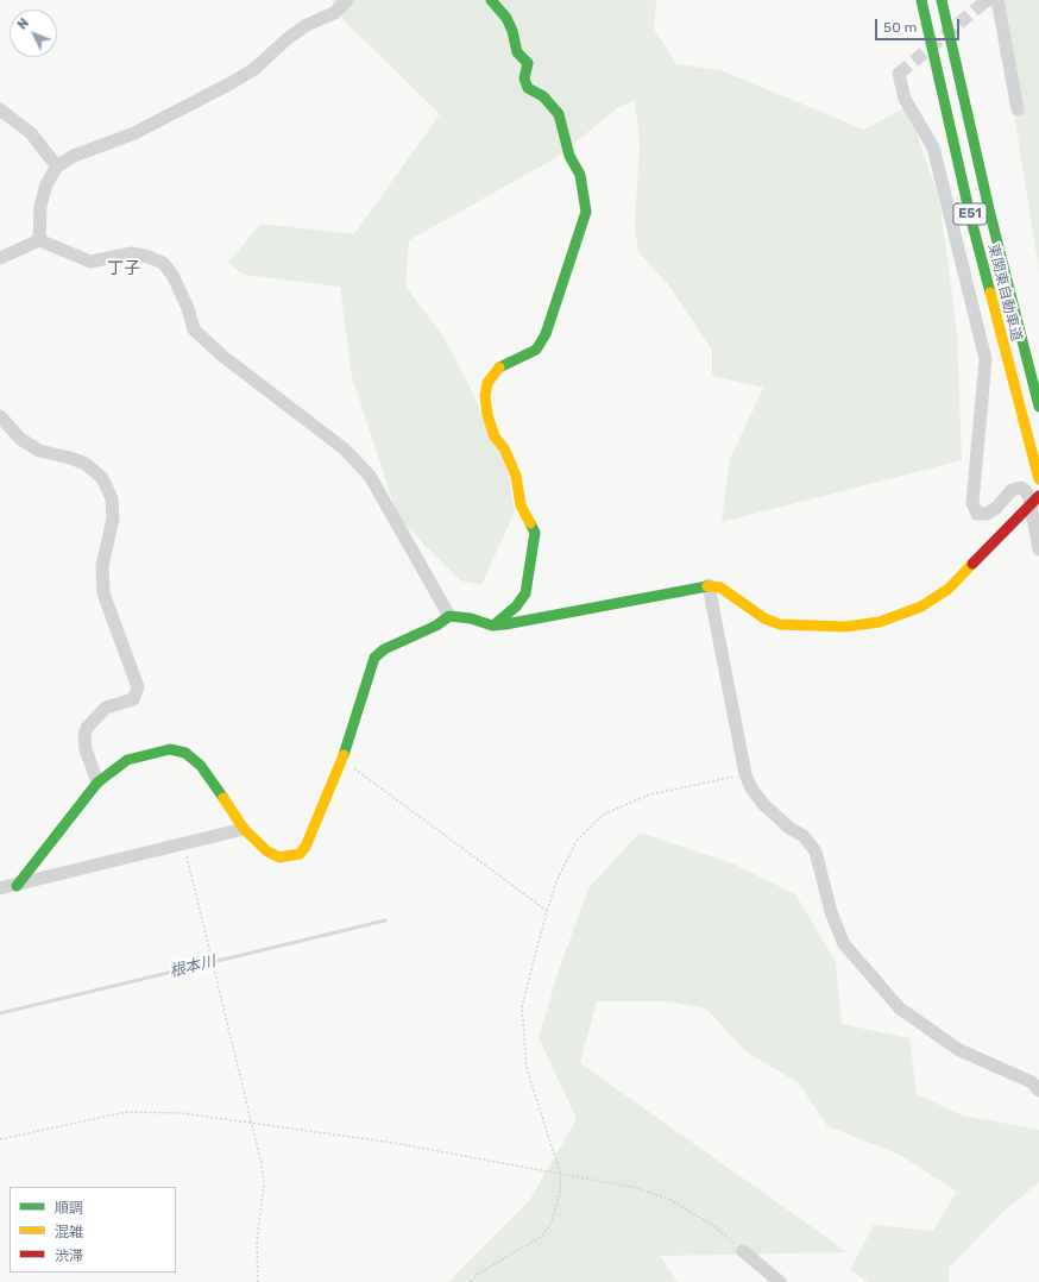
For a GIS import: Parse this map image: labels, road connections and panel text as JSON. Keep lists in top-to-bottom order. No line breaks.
{"streets":{"main road":["E51","東関東自動車道"]},"districts":["丁子"],"water":["根本川"],"legend":["順調","混雑","渋滞"],"scale_bar":"50 m","north":"top left"}
